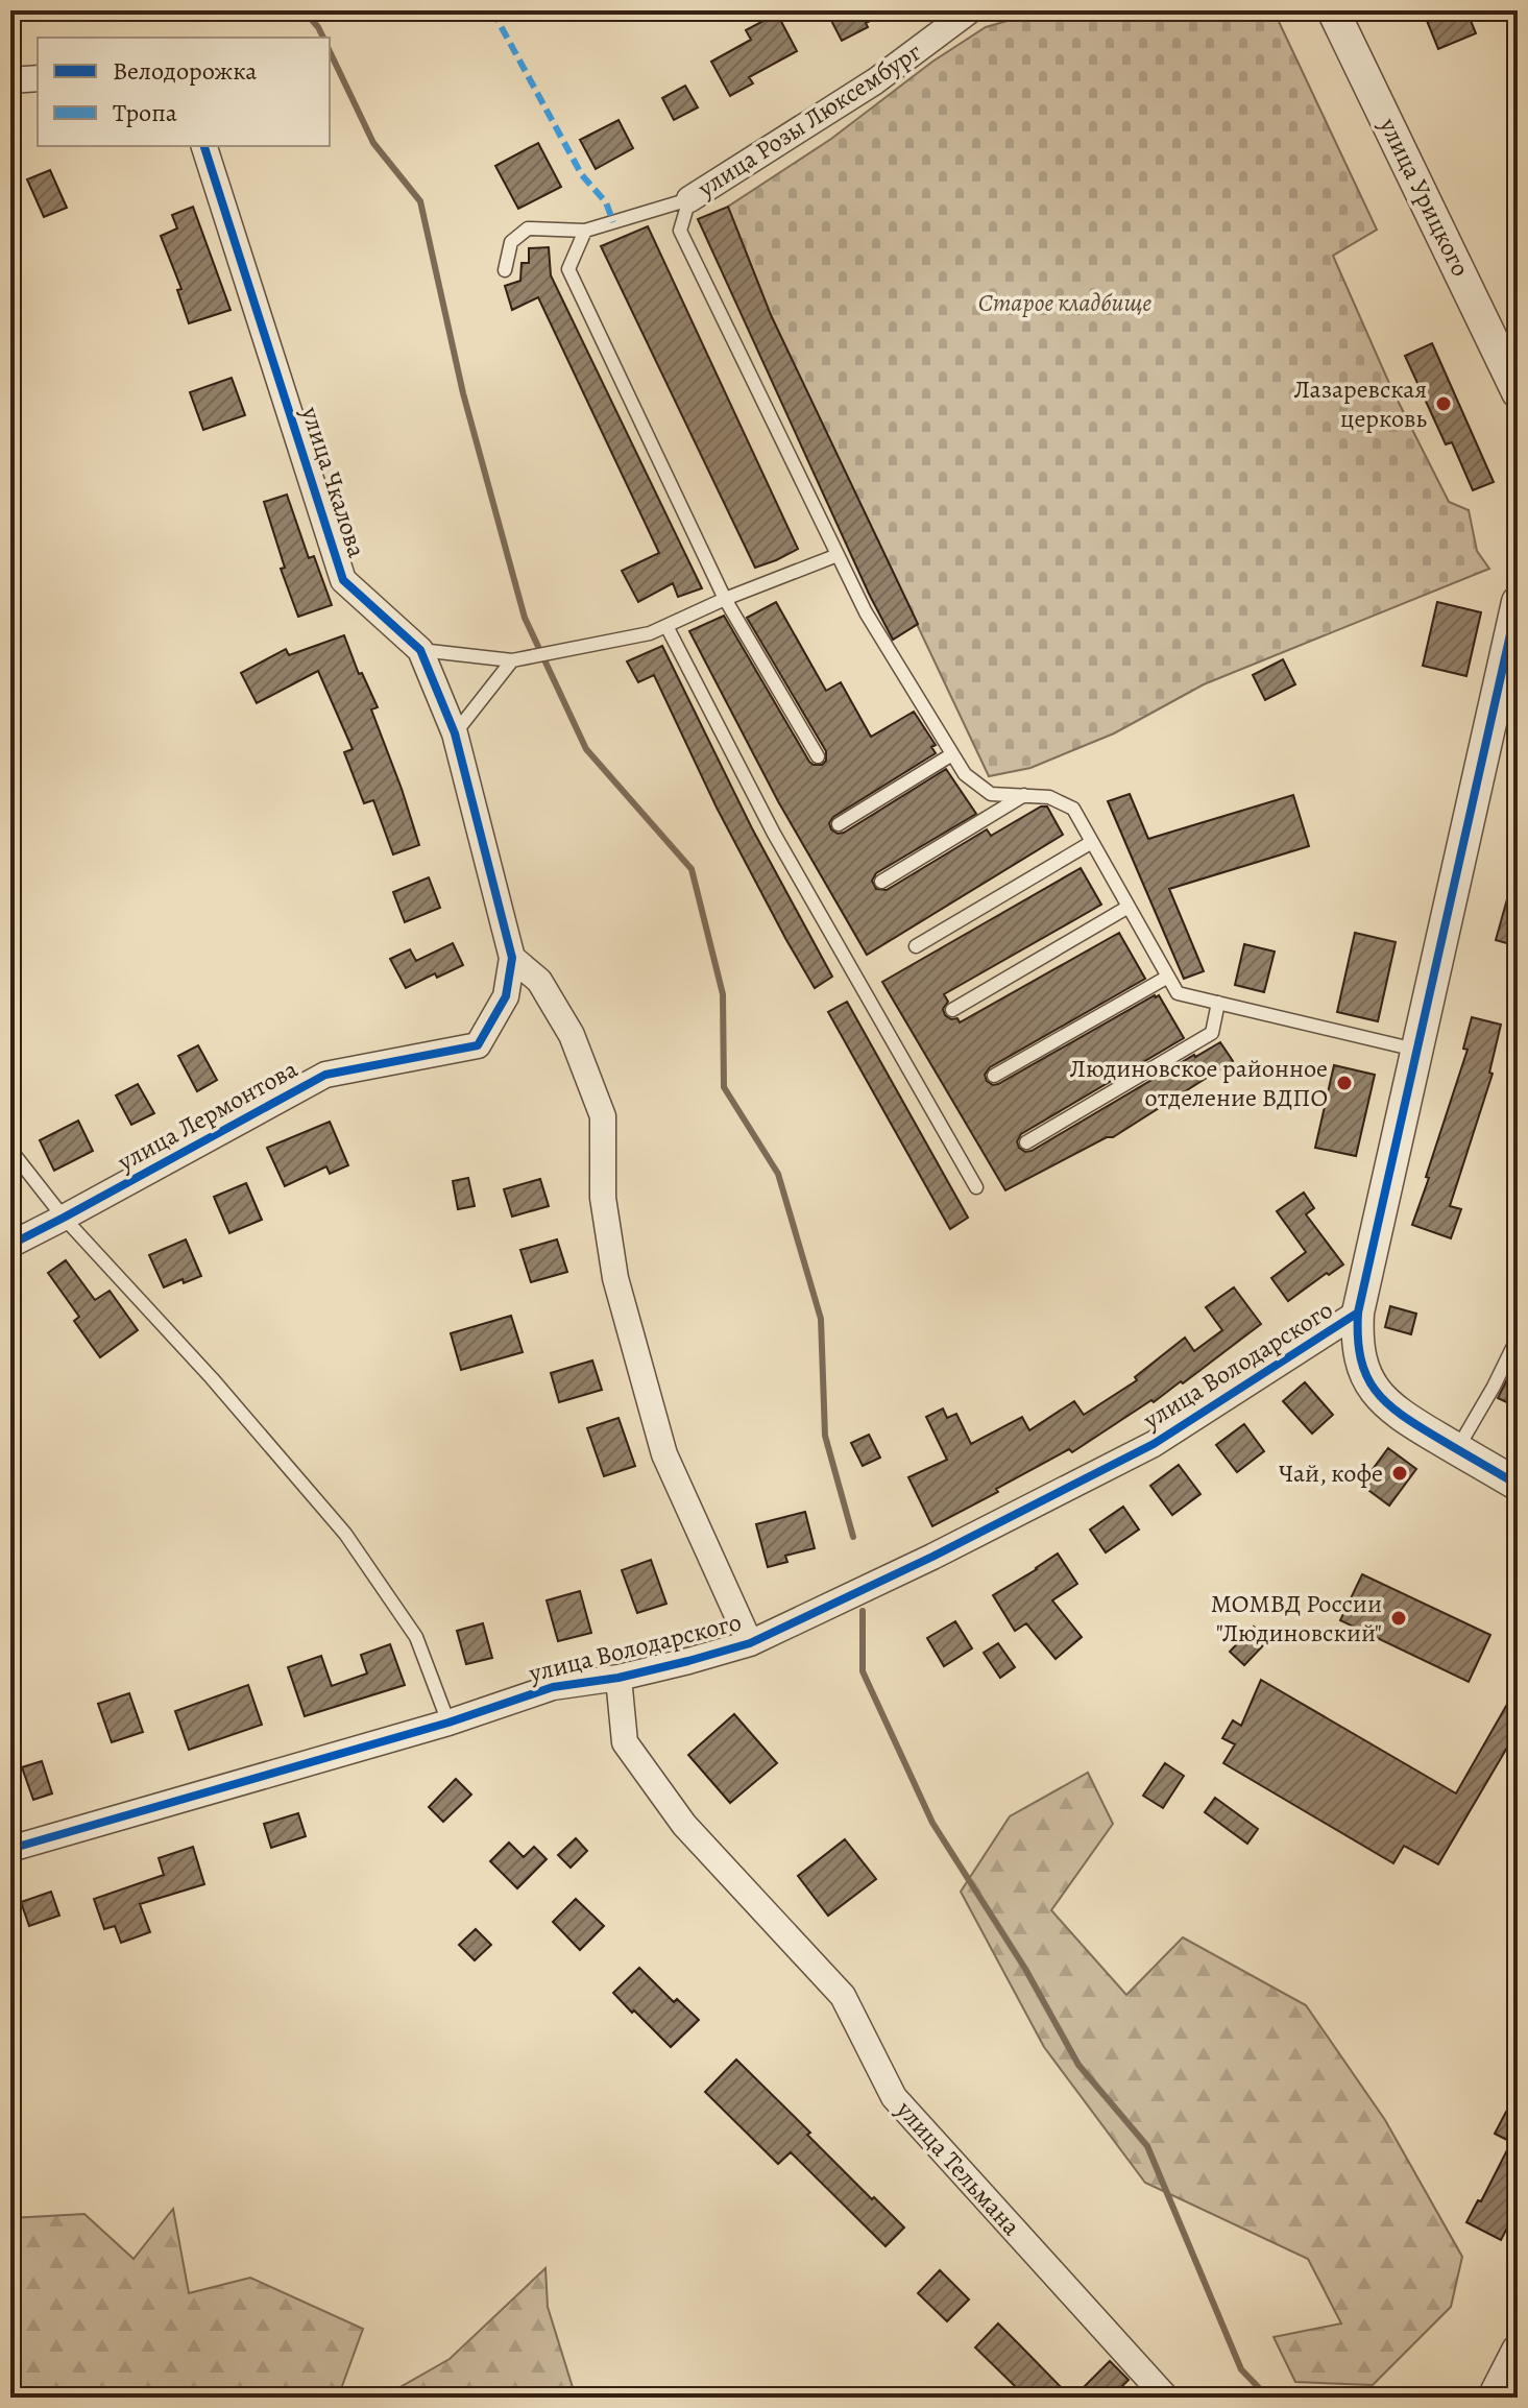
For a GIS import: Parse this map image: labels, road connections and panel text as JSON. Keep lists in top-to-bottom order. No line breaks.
{"streets":{"street":["улица Розы Люксембург","улица Урицкого","улица Чкалова","улица Лермонтова","улица Володарского","улица Тельмана"]},"crossings":[["улица Чкалова","улица Лермонтова"],["улица Володарского","улица Тельмана"]],"parks":["Старое кладбище"],"places":["Лазаревская церковь","Людиновское районное отделение ВДПО","Чай, кофе","МОМВД России \"Людиновский\""],"legend":["Велодорожка","Тропа"]}
